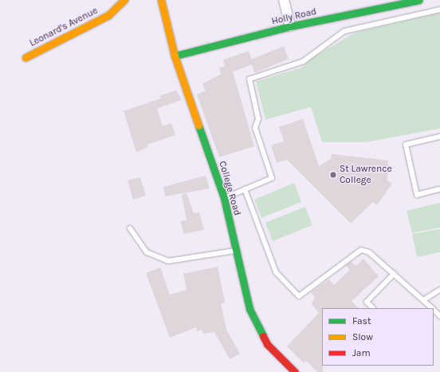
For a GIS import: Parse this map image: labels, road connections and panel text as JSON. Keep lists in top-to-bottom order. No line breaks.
{"streets":{"street":["Holly Road","Leonard's Avenue","College Road"]},"crossings":[["Holly Road","College Road"]],"places":["St Lawrence College"],"legend":["Fast","Slow","Jam"]}
